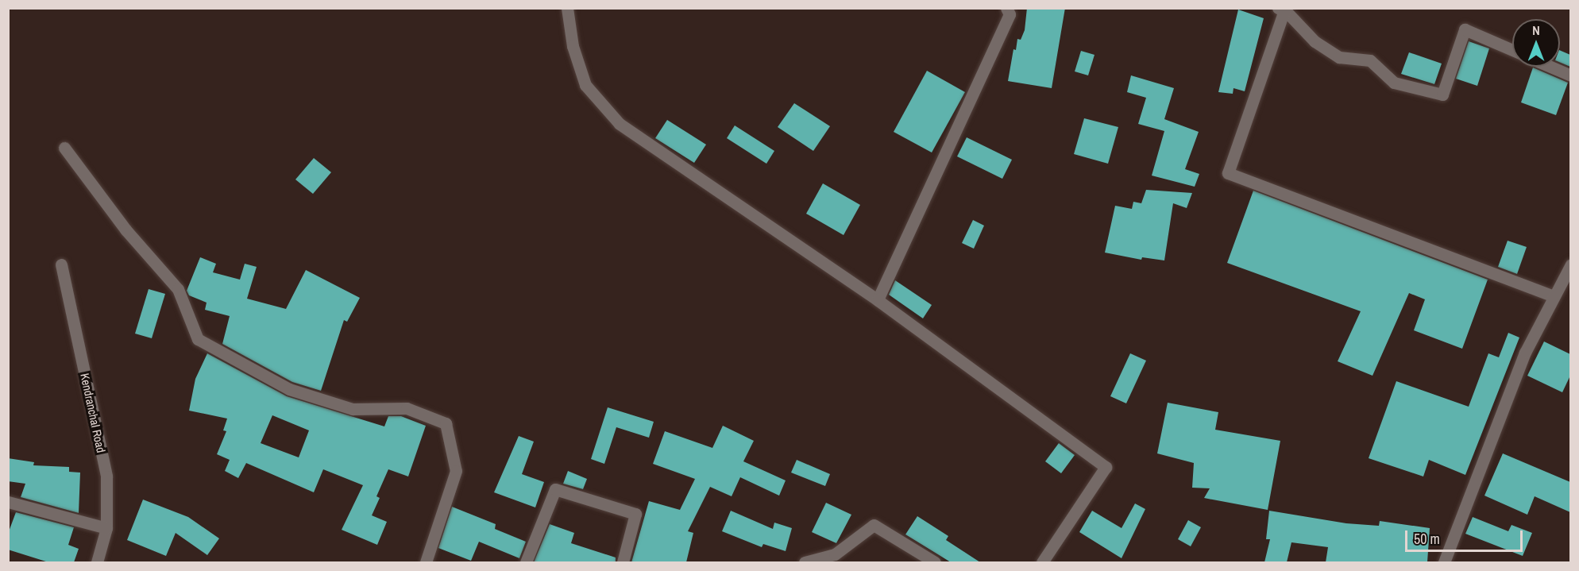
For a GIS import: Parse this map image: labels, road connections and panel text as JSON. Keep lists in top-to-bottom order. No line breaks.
{"streets":{"street":["Kendranchal Road"]},"scale_bar":"50 m","north":"top"}
